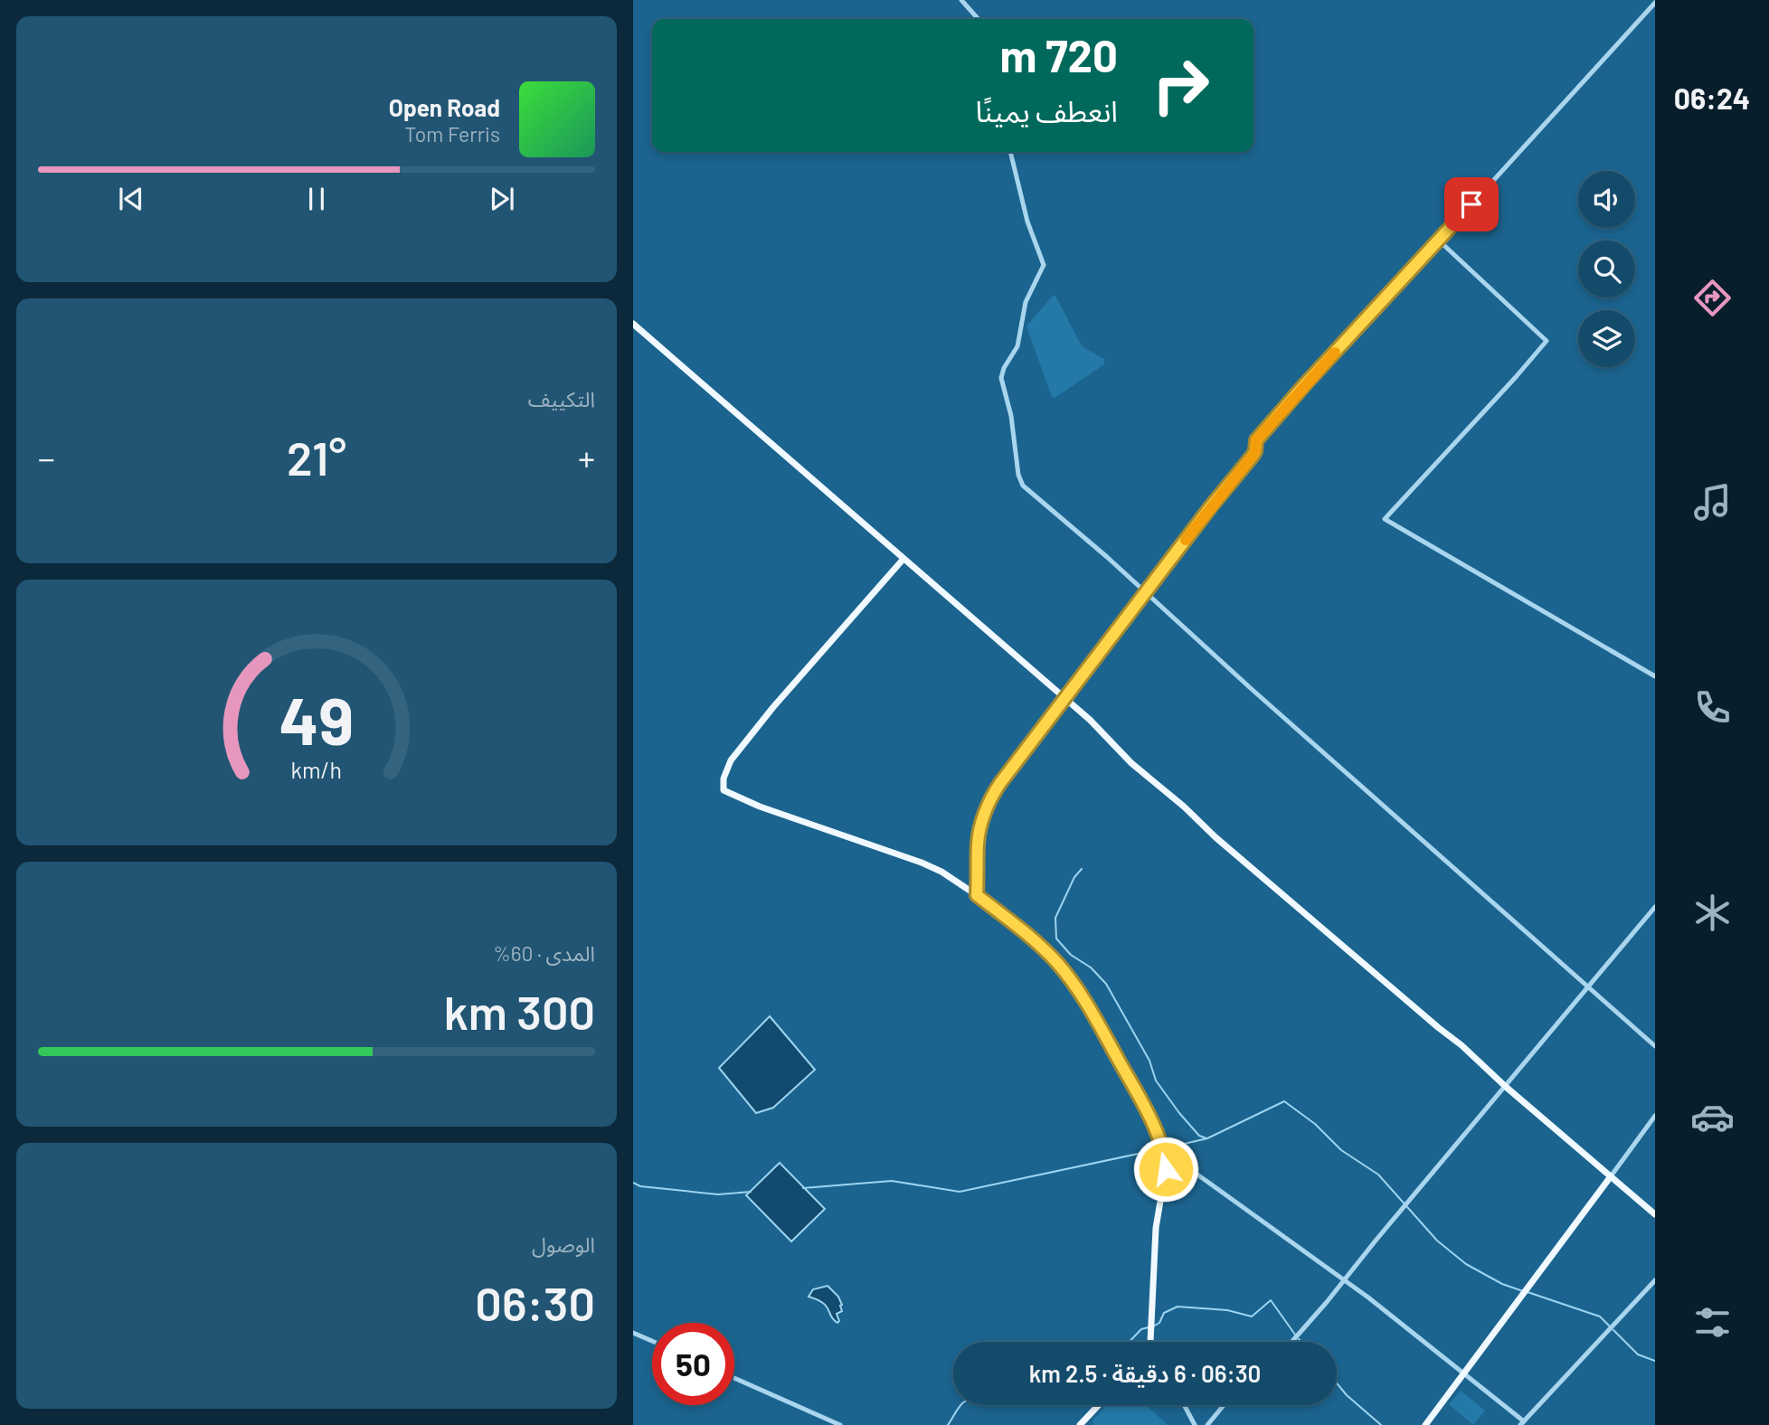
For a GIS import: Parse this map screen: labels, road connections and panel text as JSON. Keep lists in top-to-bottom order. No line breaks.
{"page":{"tabs":"06:24","turn":["720 m","انعطف يمينًا"],"song":["Open Road","Tom Ferris"],"tile":["التكييف",["المدى · 60%","300 km"],["الوصول","06:30"]],"heat":["−","21°","+"],"limit":"50","trip":"06:30 · 6 دقيقة · 2.5 km","gauge":["49","km/h"]}}
